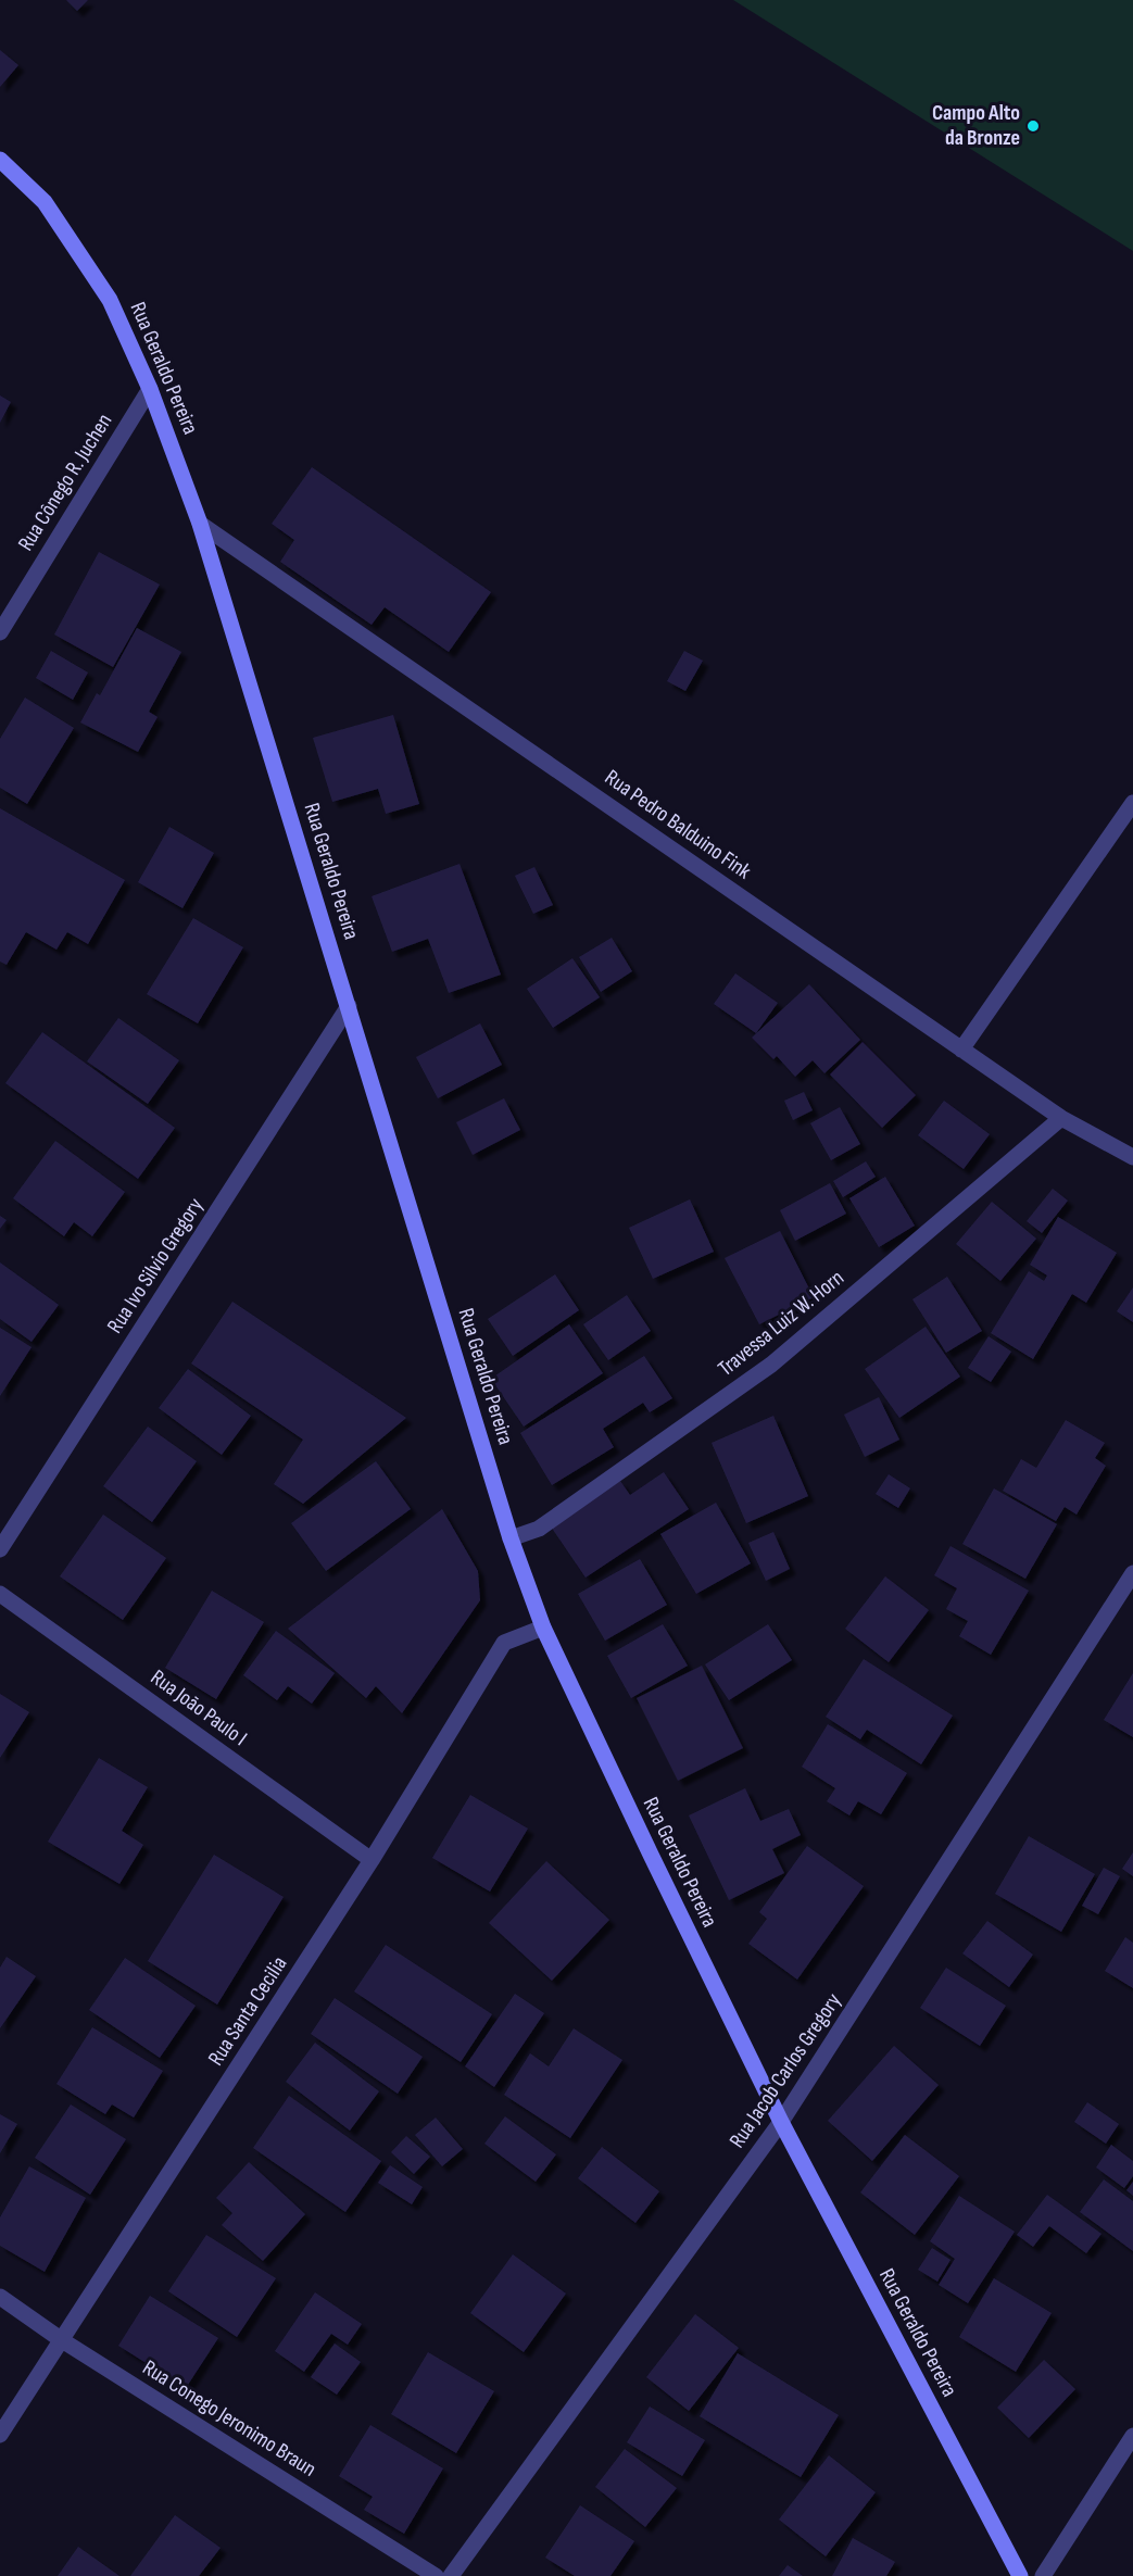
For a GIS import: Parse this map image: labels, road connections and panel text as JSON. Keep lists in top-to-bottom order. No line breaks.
{"streets":{"main road":["Rua Geraldo Pereira"],"street":["Rua Cônego R. Juchen","Rua Pedro Balduino Fink","Rua Ivo Silvio Gregory","Travessa Luiz W. Horn","Rua João Paulo I","Rua Santa Cecilia","Rua Jacob Carlos Gregory","Rua Conego Jeronimo Braun"]},"crossings":[["Rua Geraldo Pereira","Rua Cônego R. Juchen"],["Rua Geraldo Pereira","Rua Pedro Balduino Fink"],["Rua Geraldo Pereira","Rua Ivo Silvio Gregory"],["Rua Geraldo Pereira","Travessa Luiz W. Horn"],["Rua Geraldo Pereira","Rua Santa Cecilia"],["Rua Geraldo Pereira","Rua Jacob Carlos Gregory"],["Rua Pedro Balduino Fink","Travessa Luiz W. Horn"],["Rua João Paulo I","Rua Santa Cecilia"],["Rua Santa Cecilia","Rua Conego Jeronimo Braun"]],"places":["Campo Alto da Bronze"]}
